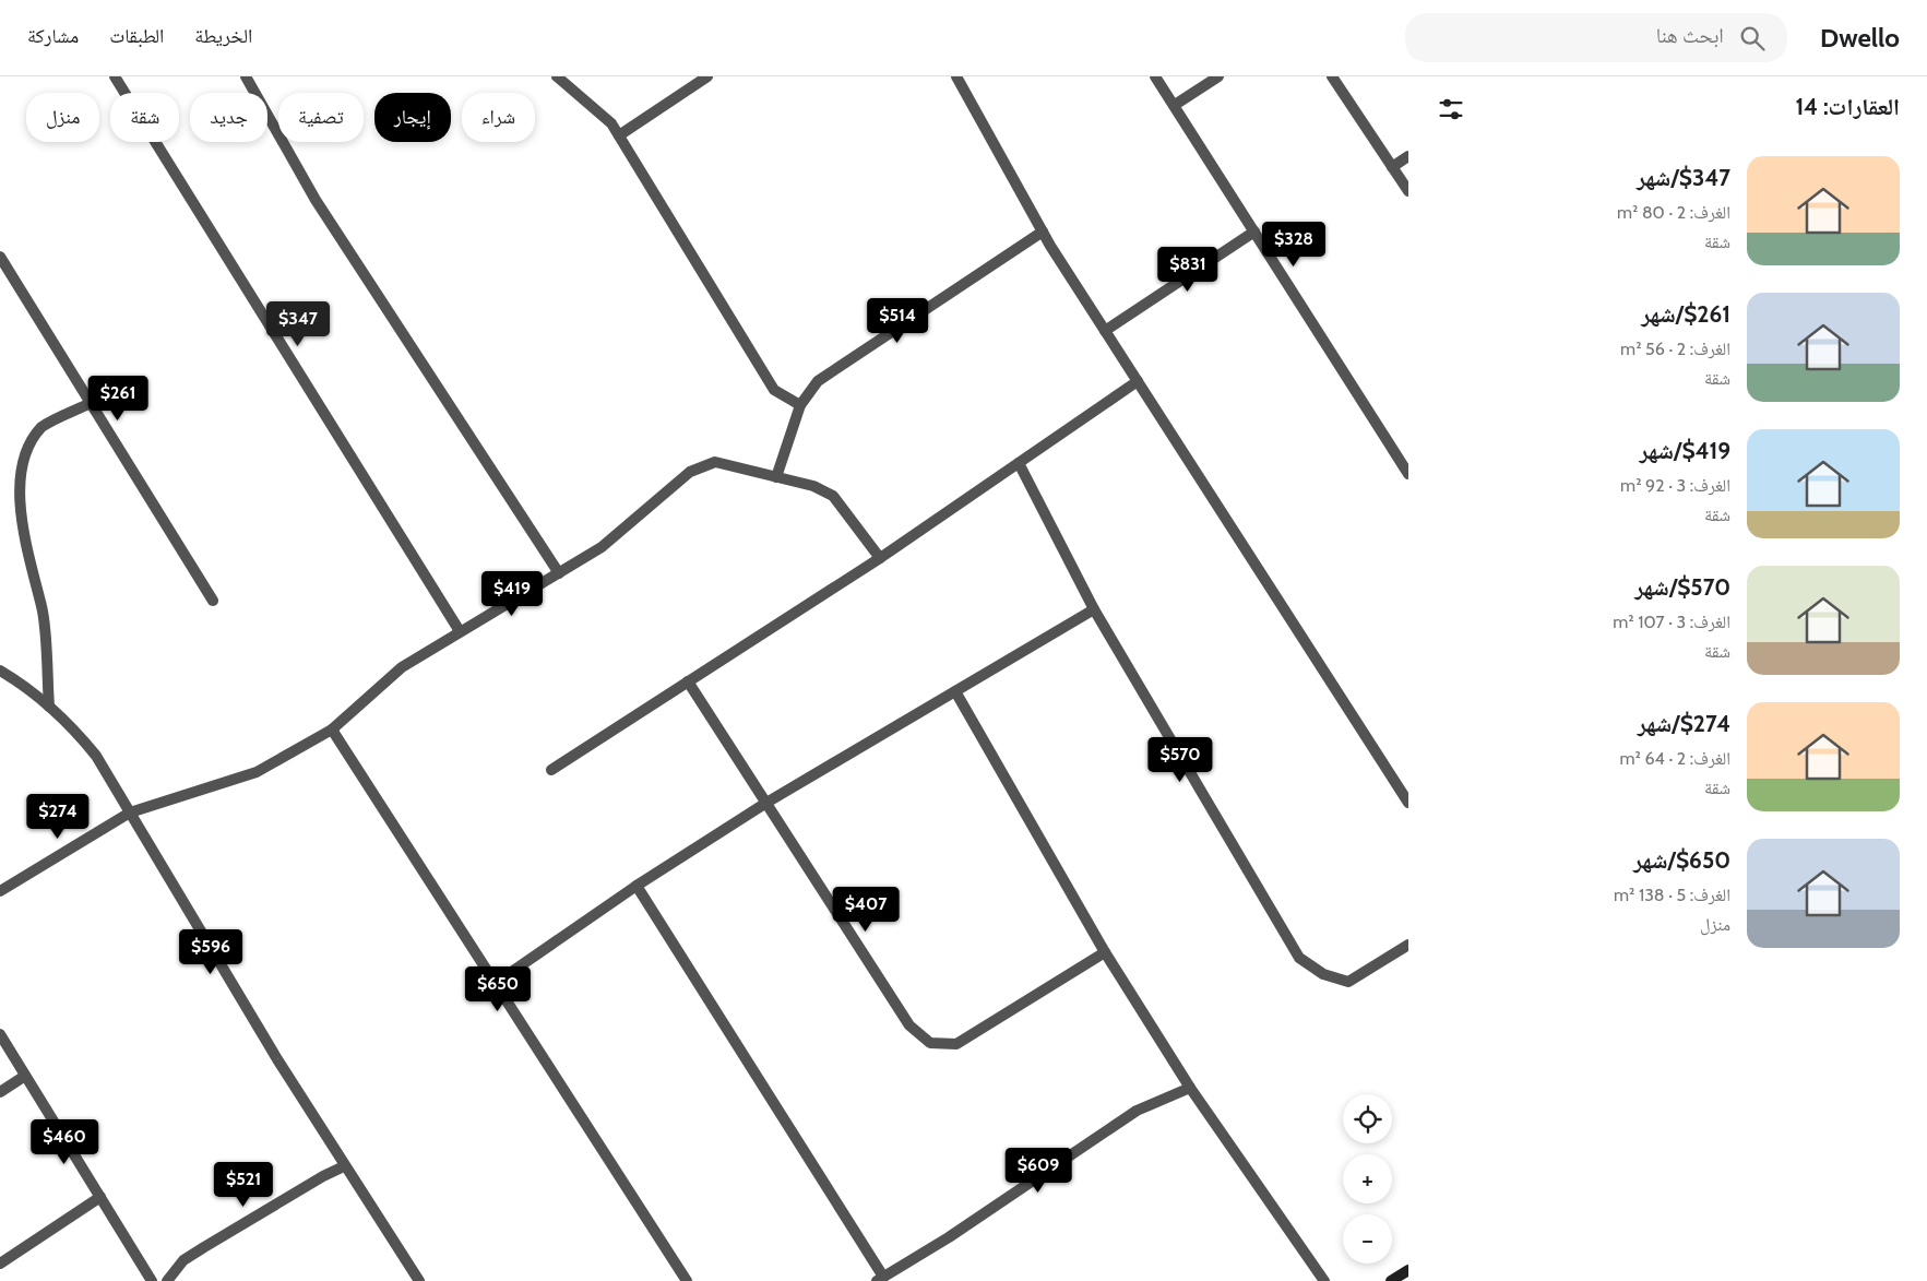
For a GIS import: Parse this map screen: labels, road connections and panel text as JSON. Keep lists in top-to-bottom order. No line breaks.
{"page":{"header":"Dwello","search":"ابحث هنا","nav":["الخريطة","الطبقات","مشاركة"],"heading":"العقارات: 14","chip":["شراء","إيجار","تصفية","جديد","شقة","منزل"],"list":[{"name":"$347/شهر","note":"الغرف: 2 · 80 m² · شقة"},{"name":"$261/شهر","note":"الغرف: 2 · 56 m² · شقة"},{"name":"$419/شهر","note":"الغرف: 3 · 92 m² · شقة"},{"name":"$570/شهر","note":"الغرف: 3 · 107 m² · شقة"},{"name":"$274/شهر","note":"الغرف: 2 · 64 m² · شقة"},{"name":"$650/شهر","note":"الغرف: 5 · 138 m² · منزل"}],"price":["$328","$831","$514","$347","$261","$419","$570","$274","$407","$596","$650","$460","$609","$521"],"map_buttons":["+","−"]}}
